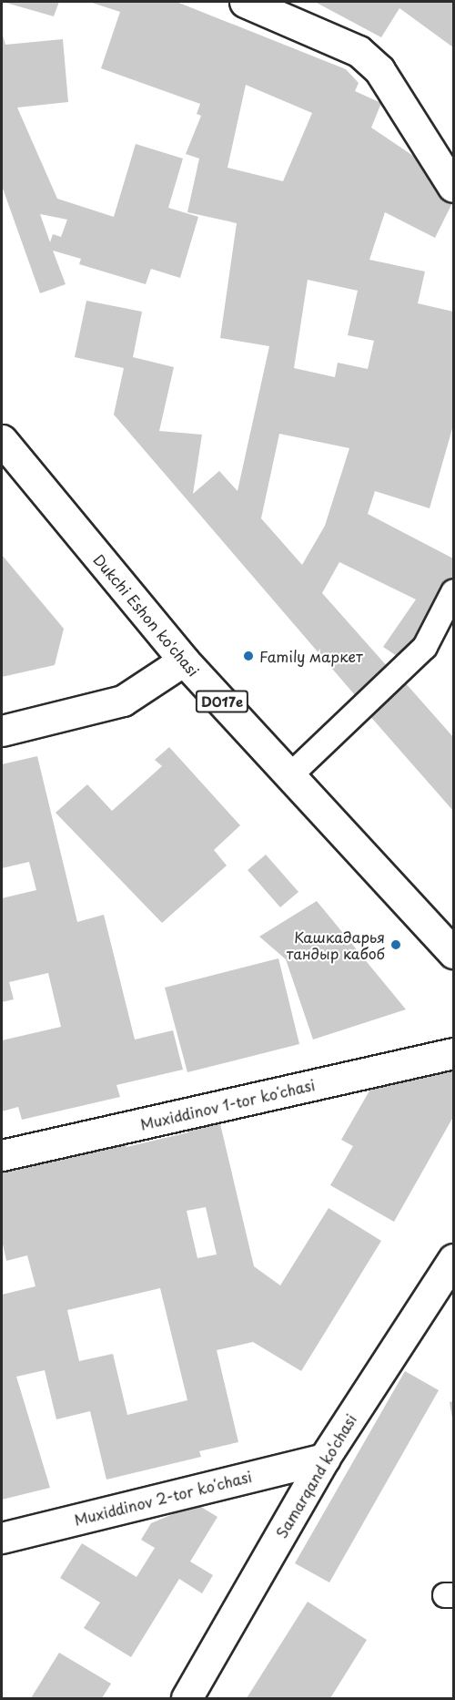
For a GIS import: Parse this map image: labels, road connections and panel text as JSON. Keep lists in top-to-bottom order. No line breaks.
{"streets":{"street":["Dukchi Eshon ko'chasi","D017e","Muxiddinov 1-tor koʻchasi","Samarqand ko‘chasi","Muxiddinov 2-tor koʻchasi"]},"crossings":[["Samarqand ko‘chasi","Muxiddinov 2-tor koʻchasi"]],"places":["Family маркет","Кашкадарья тандыр кабоб"]}
